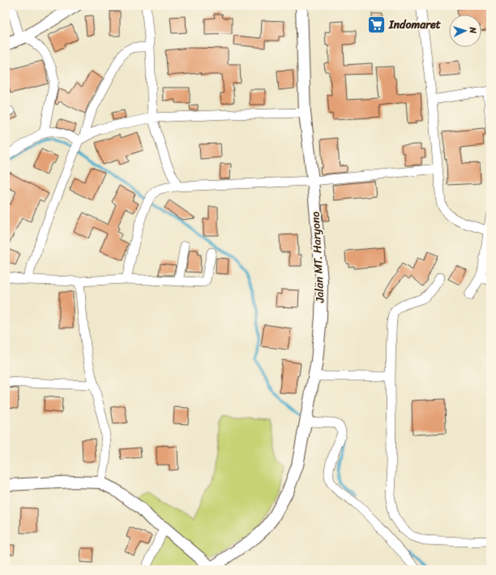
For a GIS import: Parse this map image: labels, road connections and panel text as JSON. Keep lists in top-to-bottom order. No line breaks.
{"streets":{"street":["Jalan MT. Haryono"]},"places":{"supermarket":["Indomaret"]},"north":"right"}
